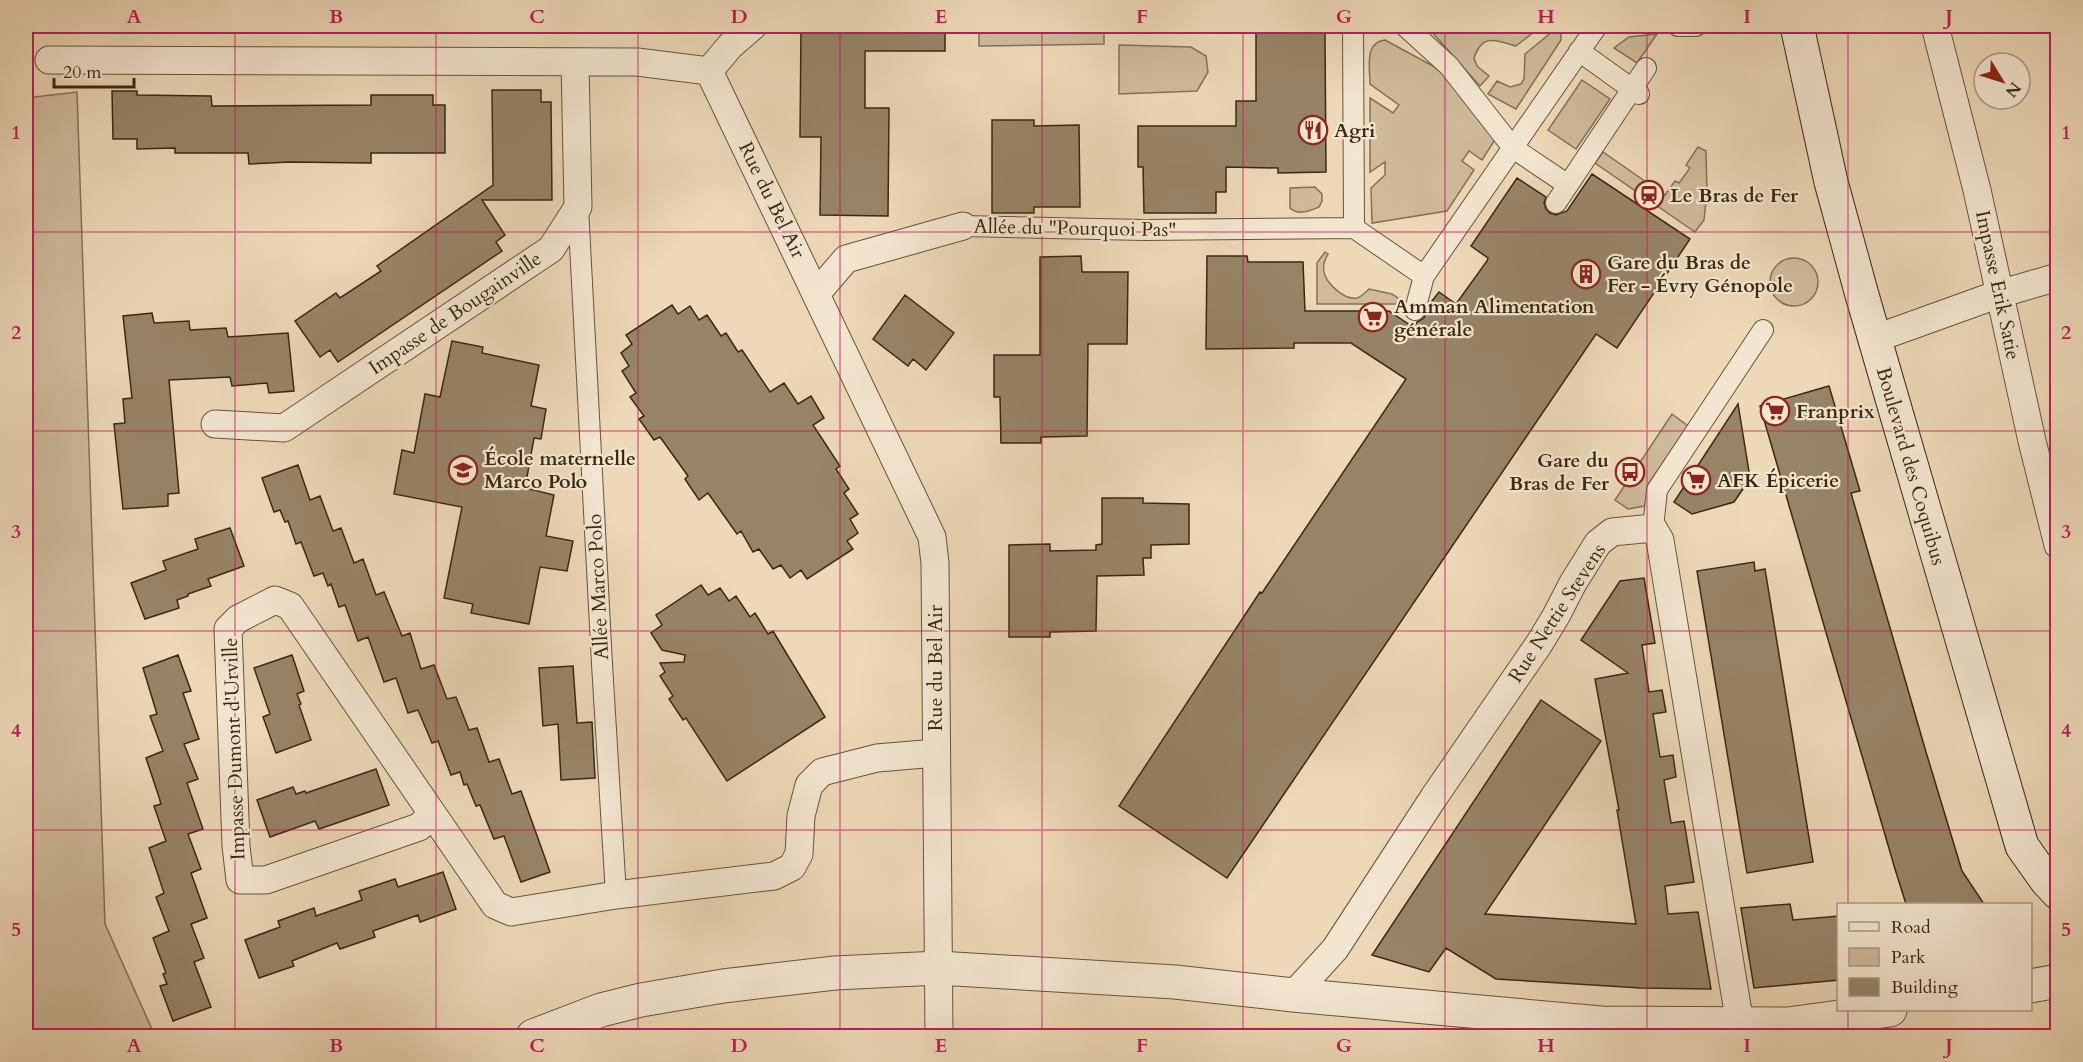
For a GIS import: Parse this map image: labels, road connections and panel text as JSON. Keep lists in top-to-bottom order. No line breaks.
{"streets":{"street":["Rue du Bel Air","Allée du \"Pourquoi Pas\"","Impasse Erik Satie","Impasse de Bougainville","Boulevard des Coquibus","Allée Marco Polo","Rue Nettie Stevens","Impasse Dumont d'Urville"]},"crossings":[["Rue du Bel Air","Allée du \"Pourquoi Pas\""],["Rue du Bel Air","Impasse Dumont d'Urville"],["Impasse de Bougainville","Allée Marco Polo"],["Allée Marco Polo","Impasse Dumont d'Urville"]],"places":{"restaurant":["Agri"],"station":["Le Bras de Fer"],"building":["Gare du Bras de Fer - Évry Génopole"],"supermarket":["Amman Alimentation générale","Franprix","AFK Épicerie"],"school or university":["École maternelle Marco Polo"],"bus stop":["Gare du Bras de Fer"]},"legend":["Road","Park","Building"],"scale_bar":"20 m","north":"bottom right","grid":{"columns":["A","B","C","D","E","F","G","H","I","J"],"rows":["1","2","3","4","5"]}}
